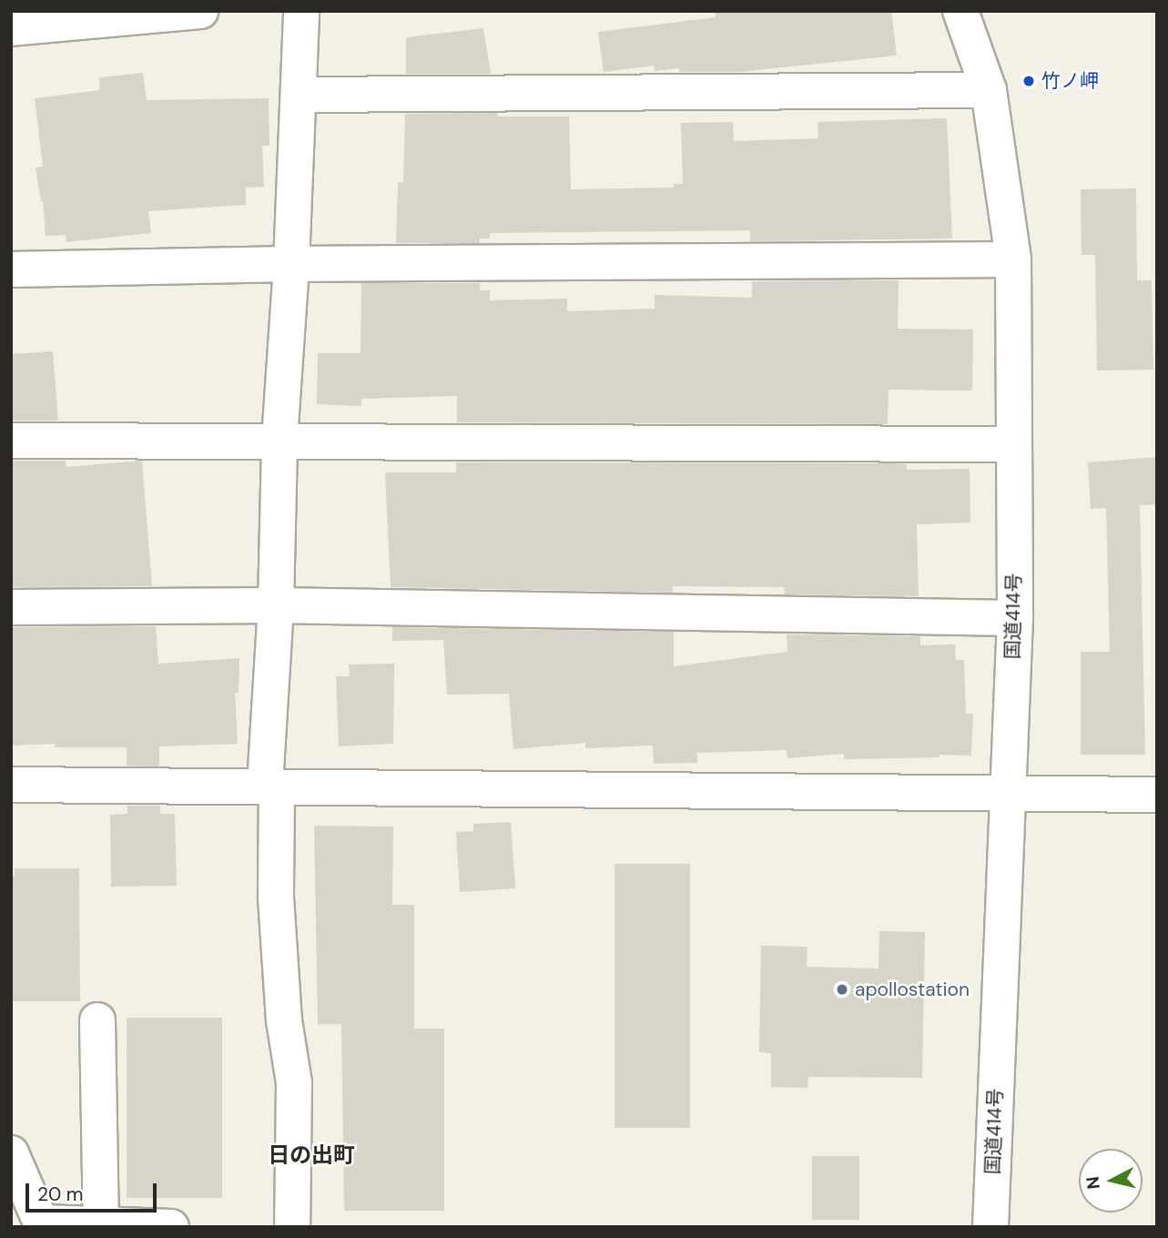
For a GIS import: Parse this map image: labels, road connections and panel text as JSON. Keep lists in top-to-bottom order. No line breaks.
{"streets":{"main road":["国道414号"]},"districts":["日の出町"],"places":["竹ノ岬","apollostation"],"scale_bar":"20 m","north":"left"}
